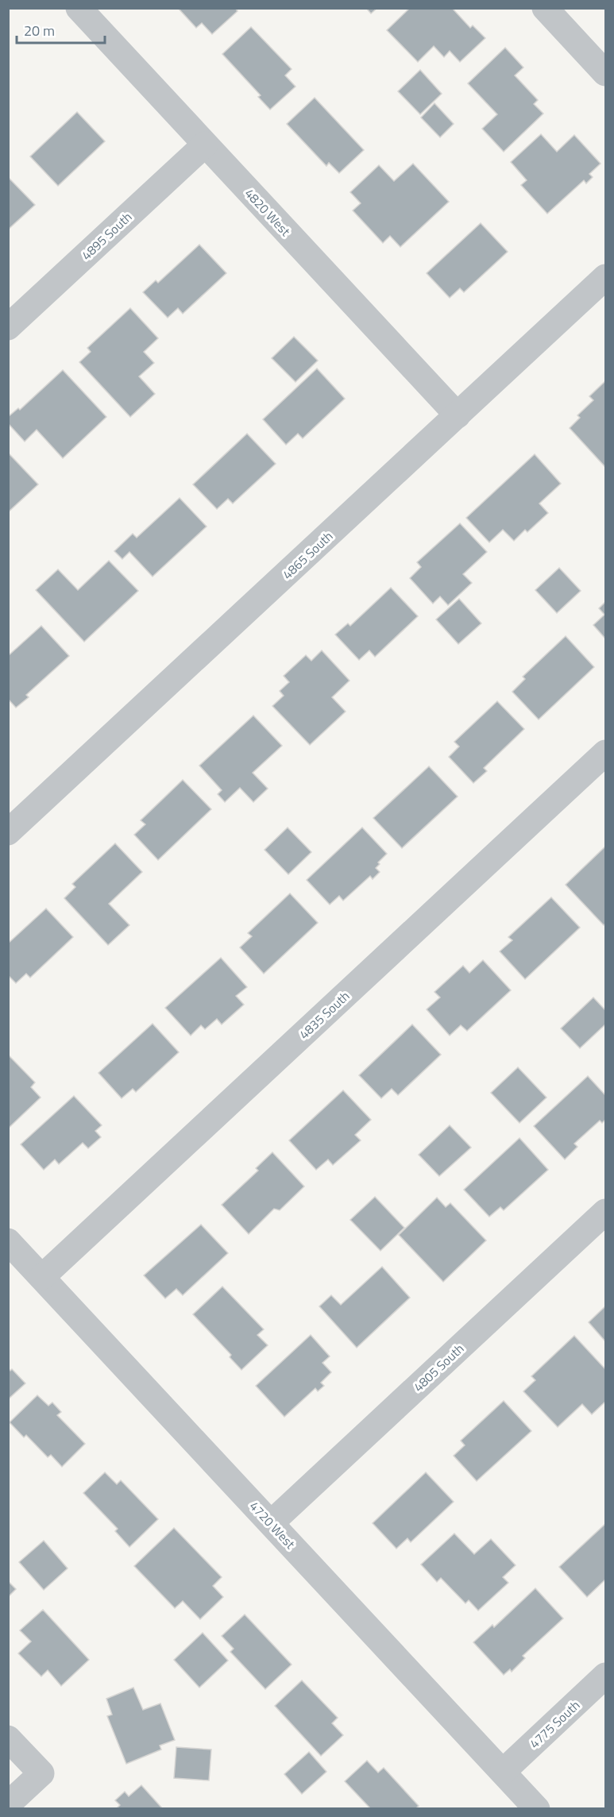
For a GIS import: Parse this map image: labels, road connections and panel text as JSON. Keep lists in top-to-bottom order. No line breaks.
{"streets":{"street":["4820 West","4895 South","4865 South","4835 South","4805 South","4720 West","4775 South"]},"crossings":[["4820 West","4895 South"],["4820 West","4865 South"],["4835 South","4720 West"],["4805 South","4720 West"],["4720 West","4775 South"]],"scale_bar":"20 m"}
